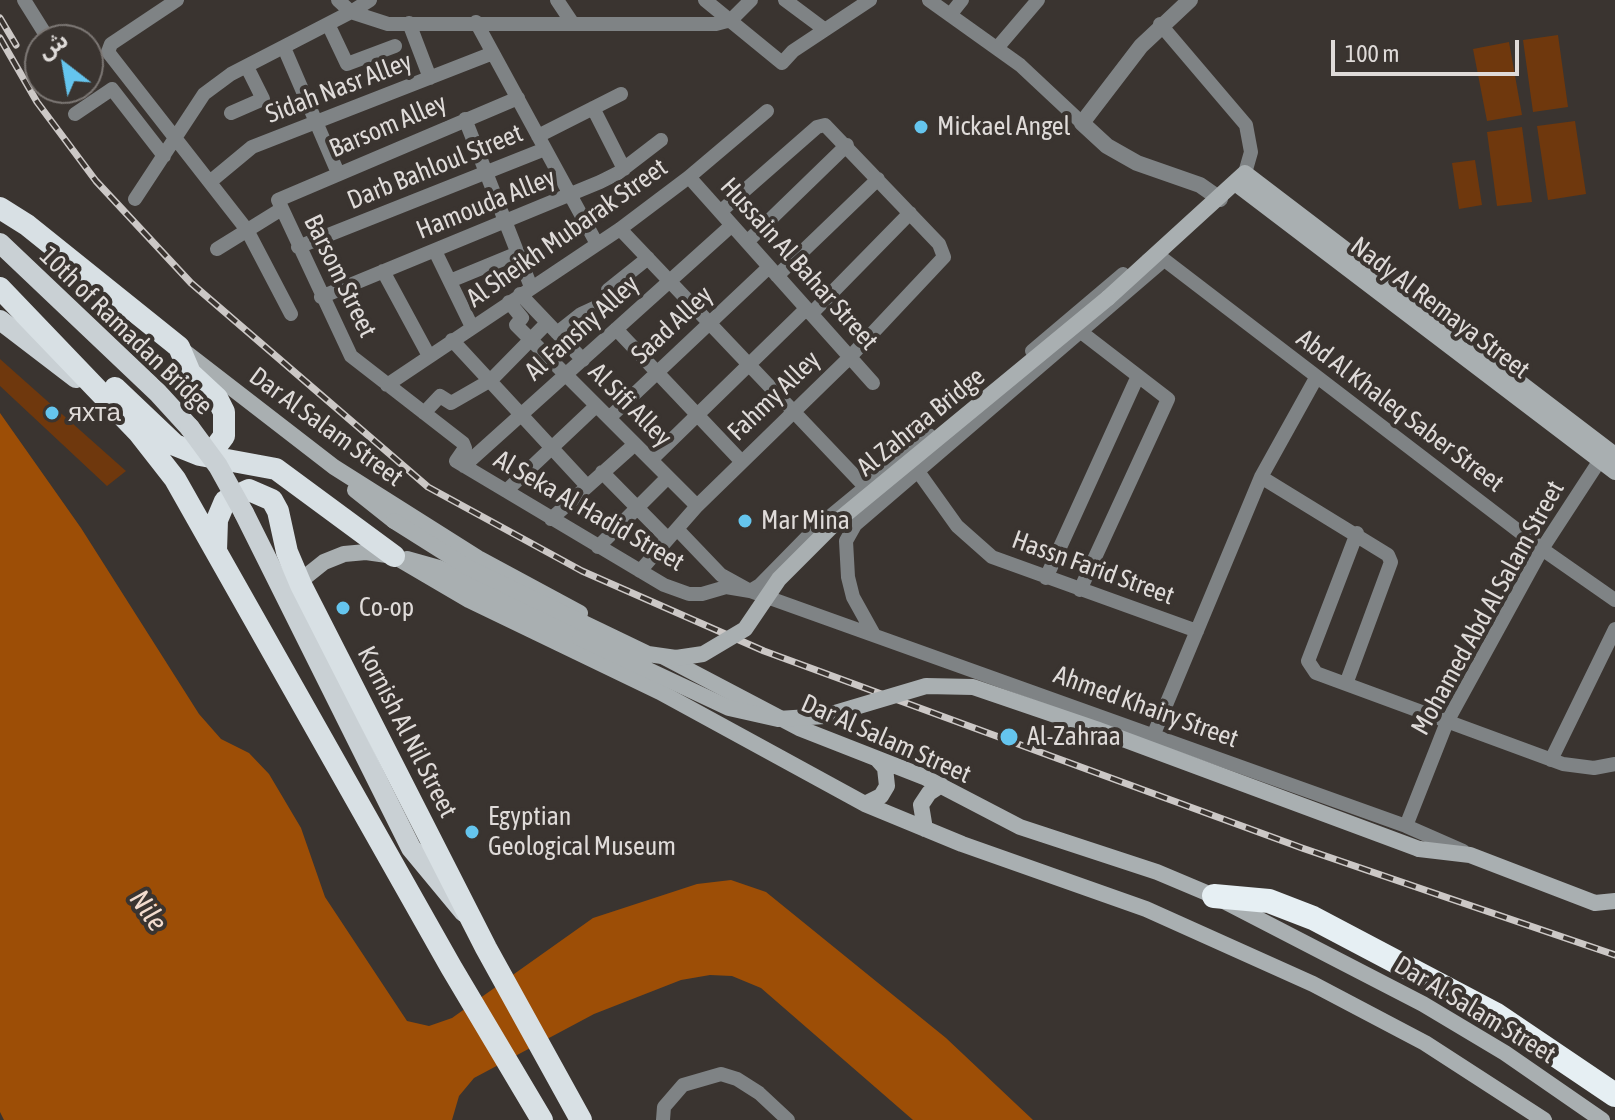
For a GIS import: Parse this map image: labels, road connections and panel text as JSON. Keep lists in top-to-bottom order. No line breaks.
{"streets":{"highway":["Kornish Al Nil Street"],"main road":["Nady Al Remaya Street","10th of Ramadan Bridge","Al Zahraa Bridge","Dar Al Salam Street","Ahmed Khairy Street"],"street":["Sidah Nasr Alley","Barsom Alley","Darb Bahloul Street","Hamouda Alley","Al Sheikh Mubarak Street","Hussain Al Bahar Street","Barsom Street","Saad Alley","Al Fanshy Alley","Fahmy Alley","Al Sifi Alley","Abd Al Khaleq Saber Street","Al Seka Al Hadid Street","Hassn Farid Street","Mohamed Abd Al Salam Street"]},"crossings":[["Barsom Alley","Barsom Street"],["Barsom Alley","Al Sifi Alley"],["Darb Bahloul Street","Barsom Street"],["Darb Bahloul Street","Al Sifi Alley"],["Hamouda Alley","Barsom Street"],["Hamouda Alley","Al Sifi Alley"],["Al Sheikh Mubarak Street","Hussain Al Bahar Street"],["Al Sheikh Mubarak Street","Barsom Street"],["Al Sheikh Mubarak Street","Al Sifi Alley"],["Hussain Al Bahar Street","Saad Alley"],["Hussain Al Bahar Street","Al Fanshy Alley"],["Hussain Al Bahar Street","Fahmy Alley"],["Barsom Street","Al Fanshy Alley"],["Barsom Street","Al Seka Al Hadid Street"],["Nady Al Remaya Street","Al Zahraa Bridge"],["Nady Al Remaya Street","Mohamed Abd Al Salam Street"],["Saad Alley","Al Sifi Alley"],["Al Fanshy Alley","Al Sifi Alley"],["Al Fanshy Alley","Al Seka Al Hadid Street"],["10th of Ramadan Bridge","Kornish Al Nil Street"],["Fahmy Alley","Al Sifi Alley"],["Fahmy Alley","Al Seka Al Hadid Street"],["Fahmy Alley","Ahmed Khairy Street"],["Abd Al Khaleq Saber Street","Al Zahraa Bridge"],["Abd Al Khaleq Saber Street","Mohamed Abd Al Salam Street"],["Al Zahraa Bridge","Dar Al Salam Street"],["Dar Al Salam Street","Kornish Al Nil Street"],["Al Seka Al Hadid Street","Ahmed Khairy Street"],["Mohamed Abd Al Salam Street","Ahmed Khairy Street"]],"water":["Nile"],"places":["Mickael Angel","яхта","Mar Mina","Co-op","Al-Zahraa","Egyptian Geological Museum"],"scale_bar":"100 m","north":"top left"}
